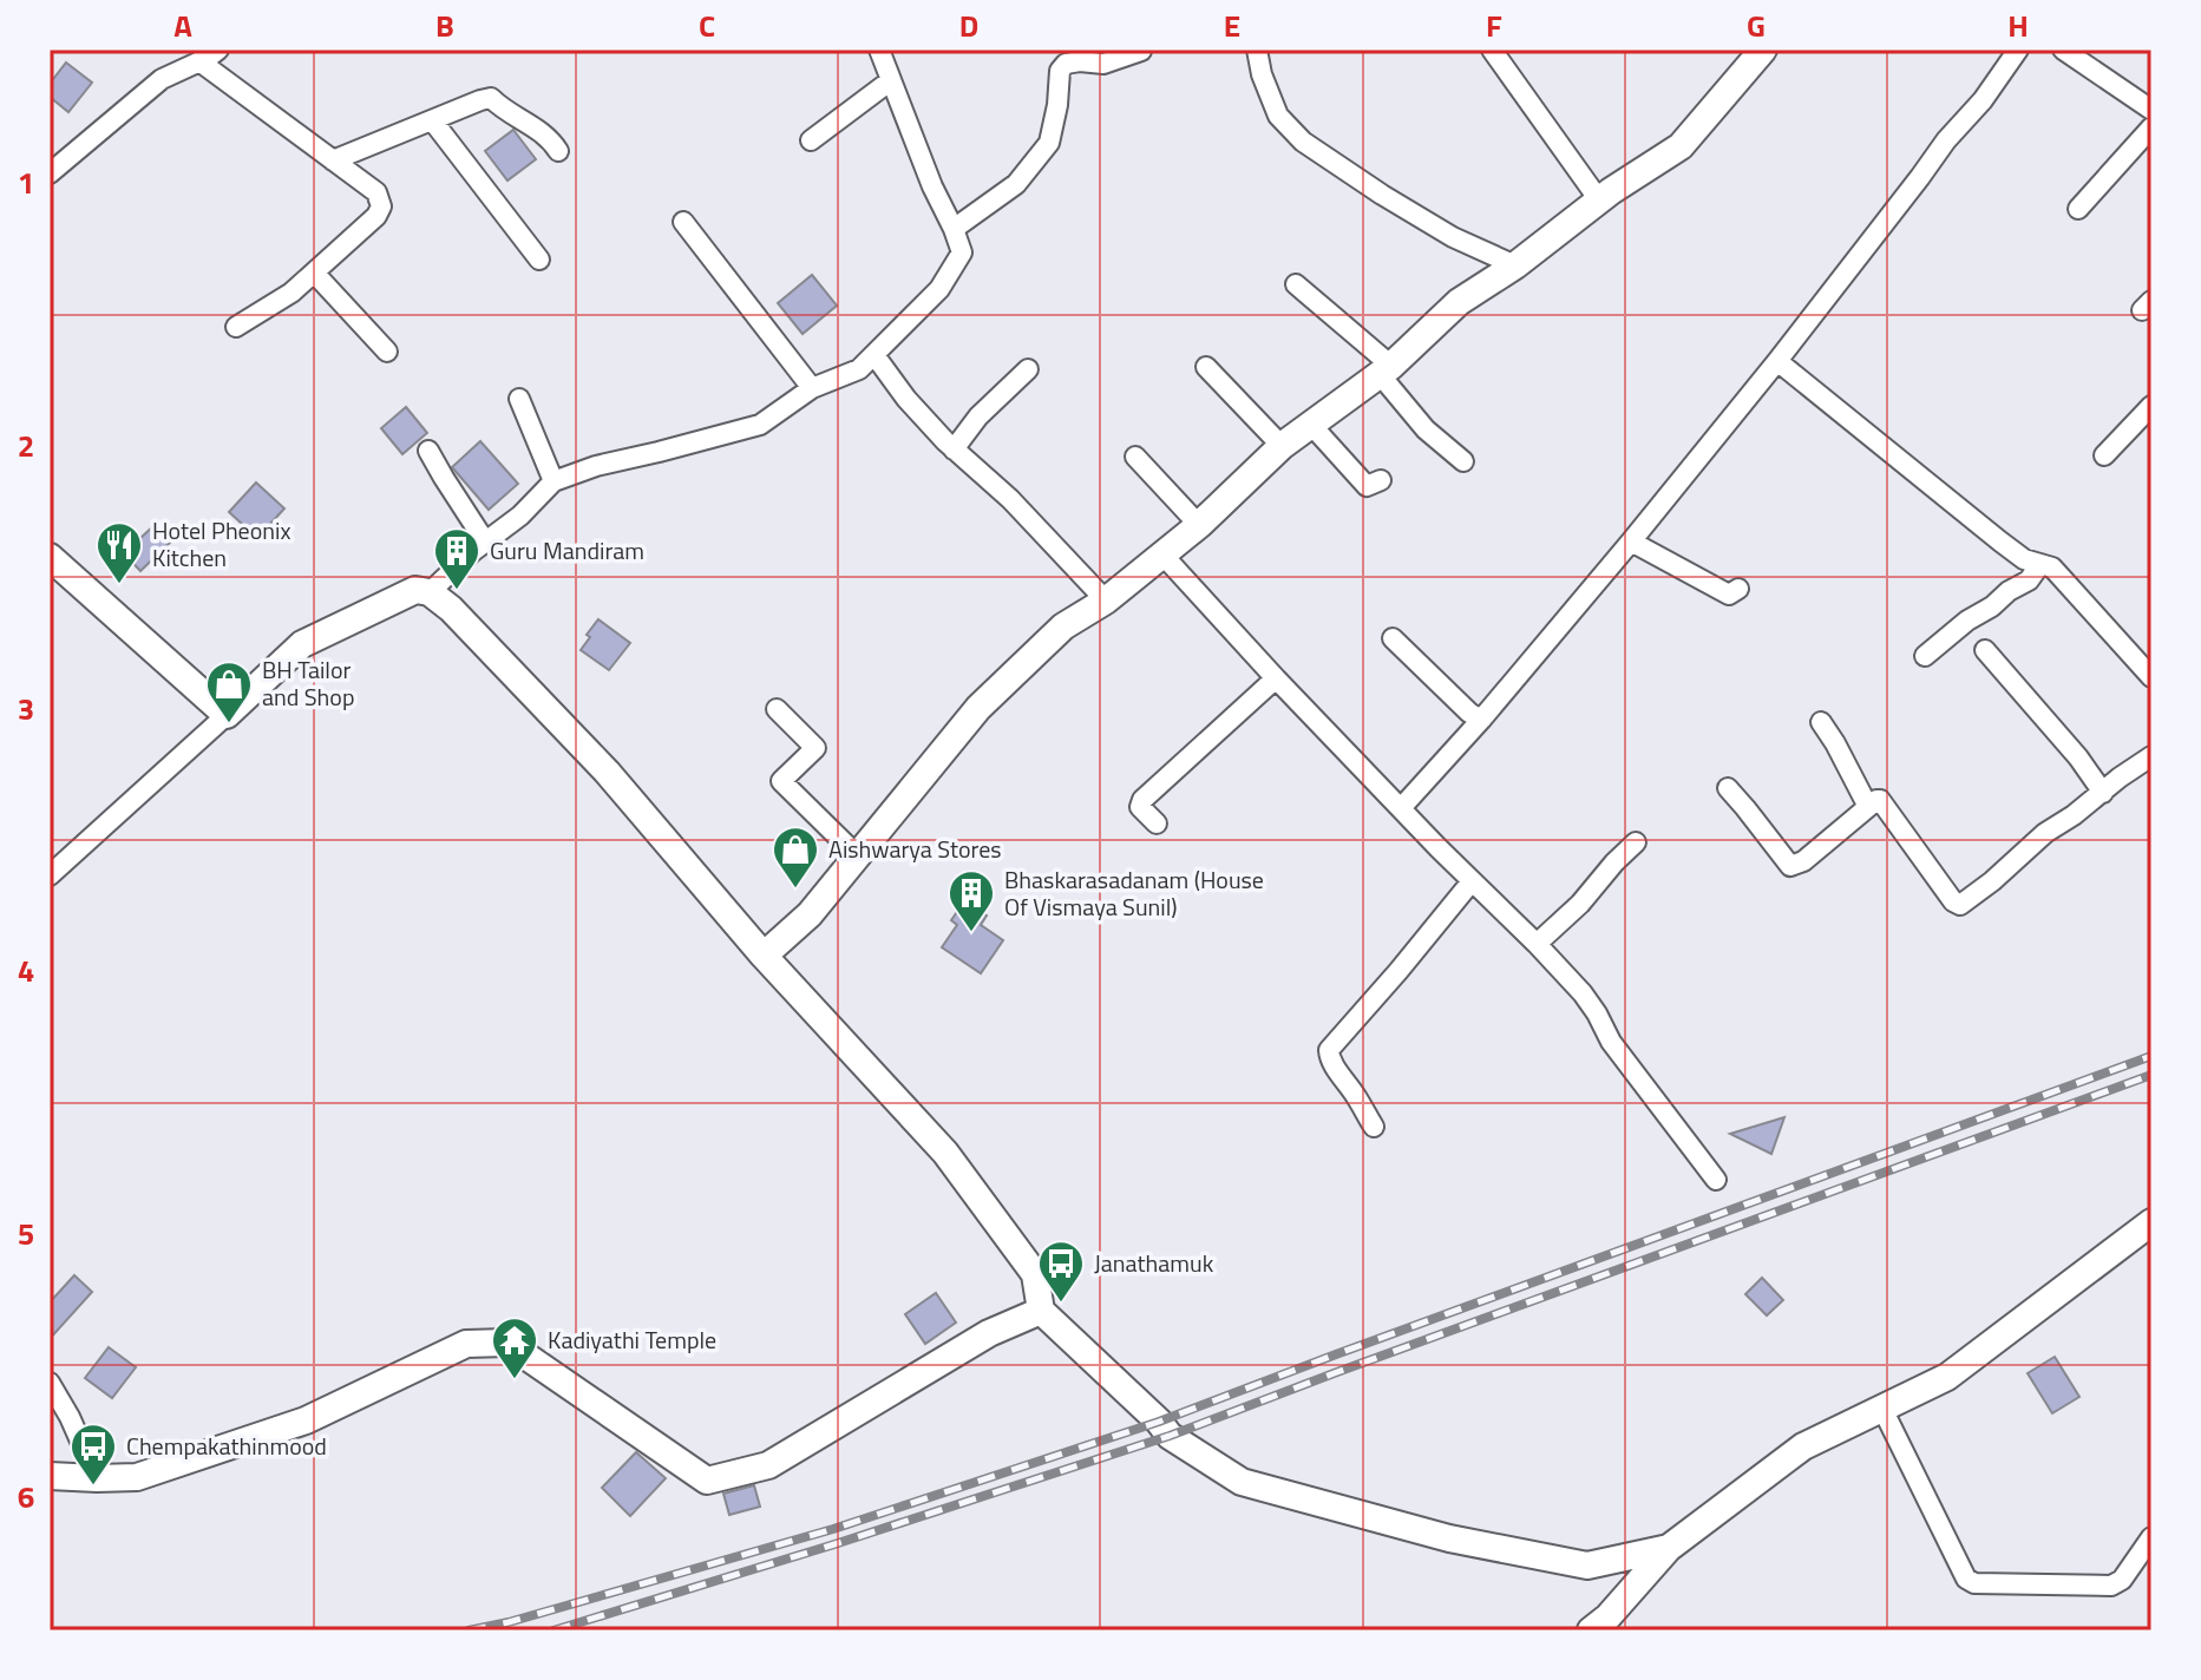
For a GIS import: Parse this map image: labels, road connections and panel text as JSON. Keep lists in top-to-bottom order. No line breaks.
{"places":{"restaurant":["Hotel Pheonix Kitchen"],"building":["Guru Mandiram","Bhaskarasadanam (House Of Vismaya Sunil)"],"shop":["BH Tailor and Shop","Aishwarya Stores"],"bus stop":["Janathamuk","Chempakathinmood"],"temple":["Kadiyathi Temple"]},"grid":{"columns":["A","B","C","D","E","F","G","H"],"rows":["1","2","3","4","5","6"]}}
